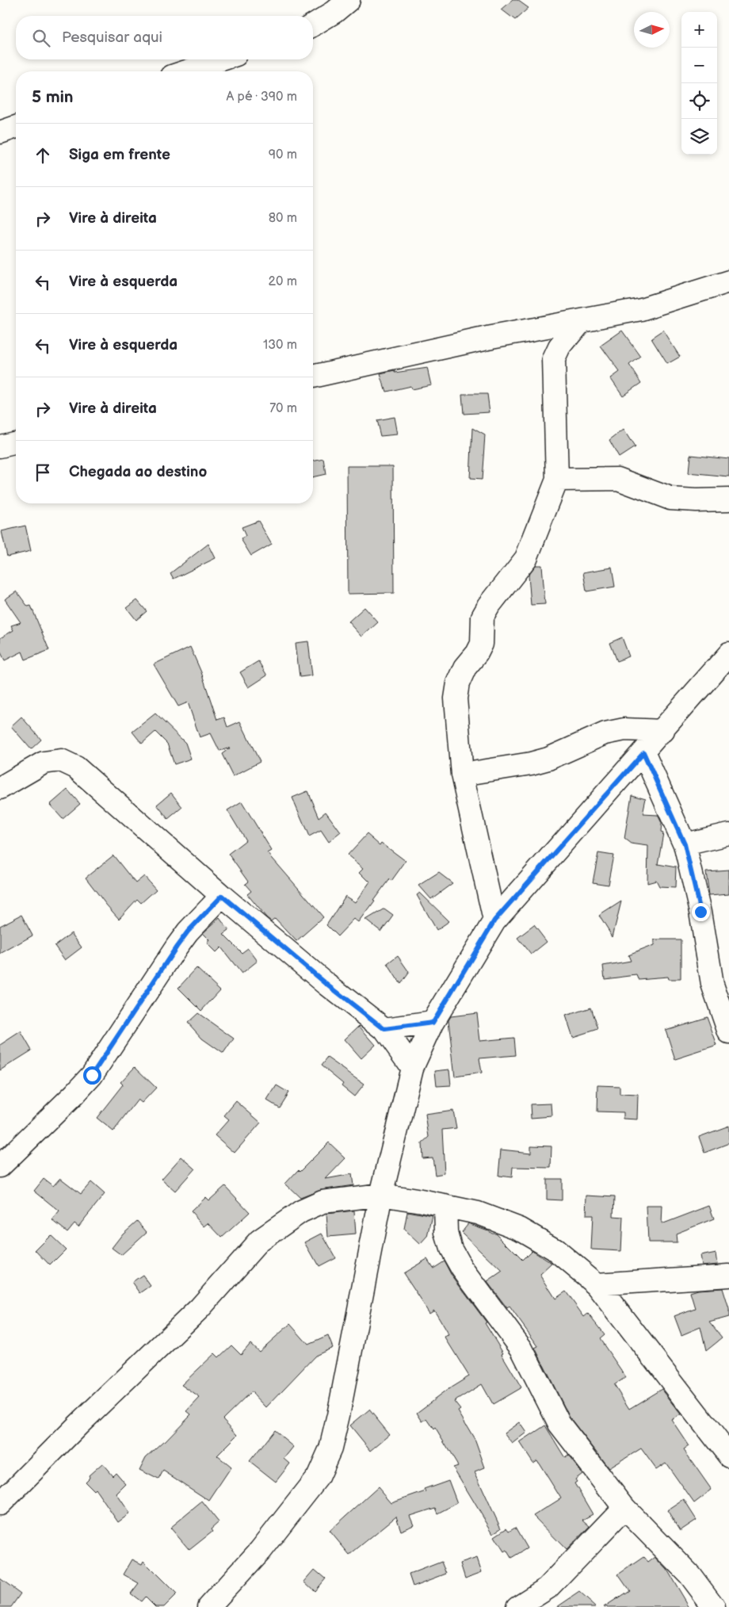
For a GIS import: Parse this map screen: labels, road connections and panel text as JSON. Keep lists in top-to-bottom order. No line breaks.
{"north":"right","page":{"map_buttons":["+","−"],"search":"Pesquisar aqui","heading":["5 min","A pé · 390 m"],"list":[["Siga em frente","90 m"],["Vire à direita","80 m"],["Vire à esquerda","20 m"],["Vire à esquerda","130 m"],["Vire à direita","70 m"],"Chegada ao destino"]}}
